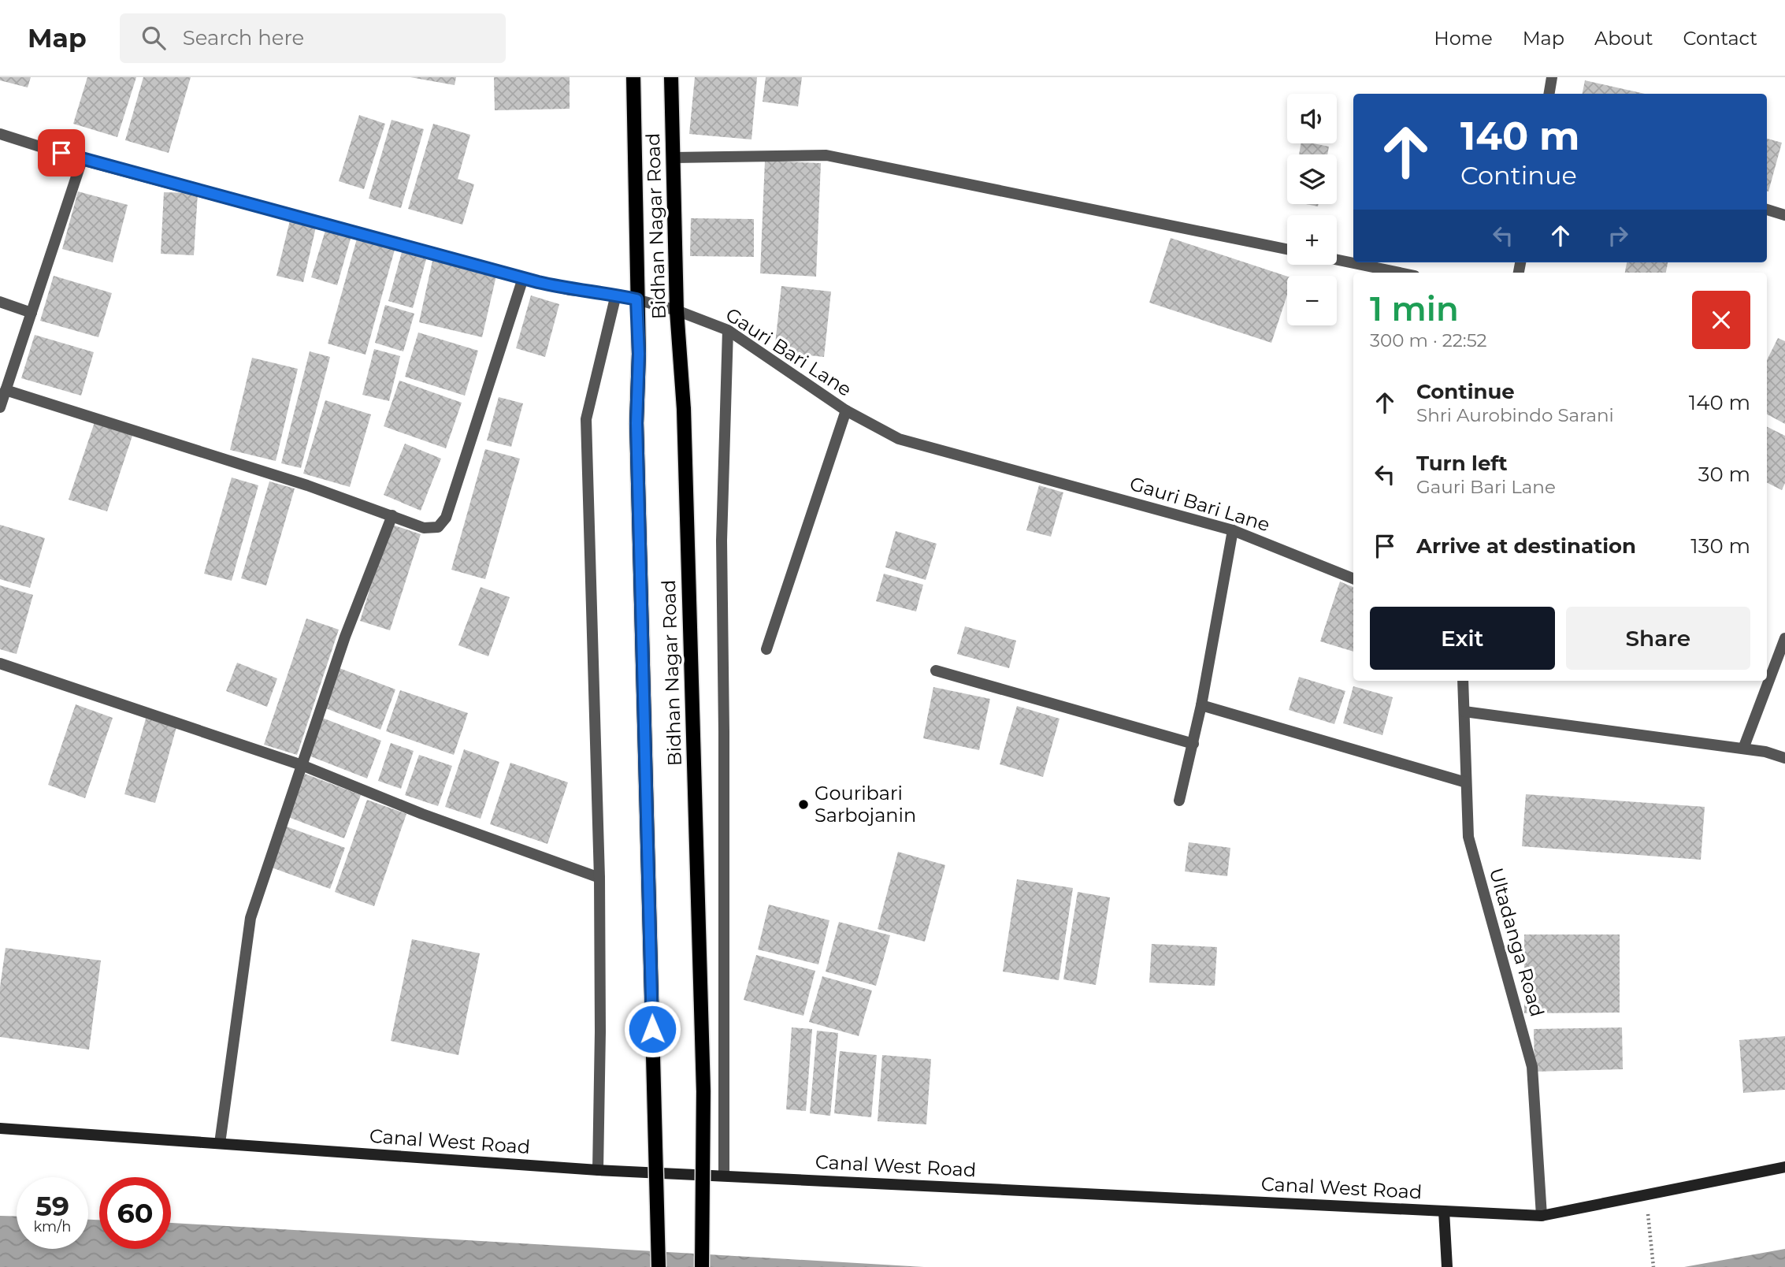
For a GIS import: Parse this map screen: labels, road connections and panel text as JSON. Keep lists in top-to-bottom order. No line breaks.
{"streets":{"main road":["Bidhan Nagar Road","Canal West Road"],"street":["Gauri Bari Lane","Ultadanga Road"]},"crossings":[["Bidhan Nagar Road","Gauri Bari Lane"],["Ultadanga Road","Canal West Road"]],"places":["Gouribari Sarbojanin"],"page":{"header":"Map","search":"Search here","nav":["Home","Map","About","Contact"],"map_buttons":["+","−"],"turn":["140 m","Continue"],"heading":["1 min","300 m · 22:52"],"list":[{"name":"Continue","note":"Shri Aurobindo Sarani","value":"140 m"},{"name":"Turn left","note":"Gauri Bari Lane","value":"30 m"},{"name":"Arrive at destination","value":"130 m"}],"buttons":["Exit","Share"],"speed":"59 km/h","limit":"60"}}
